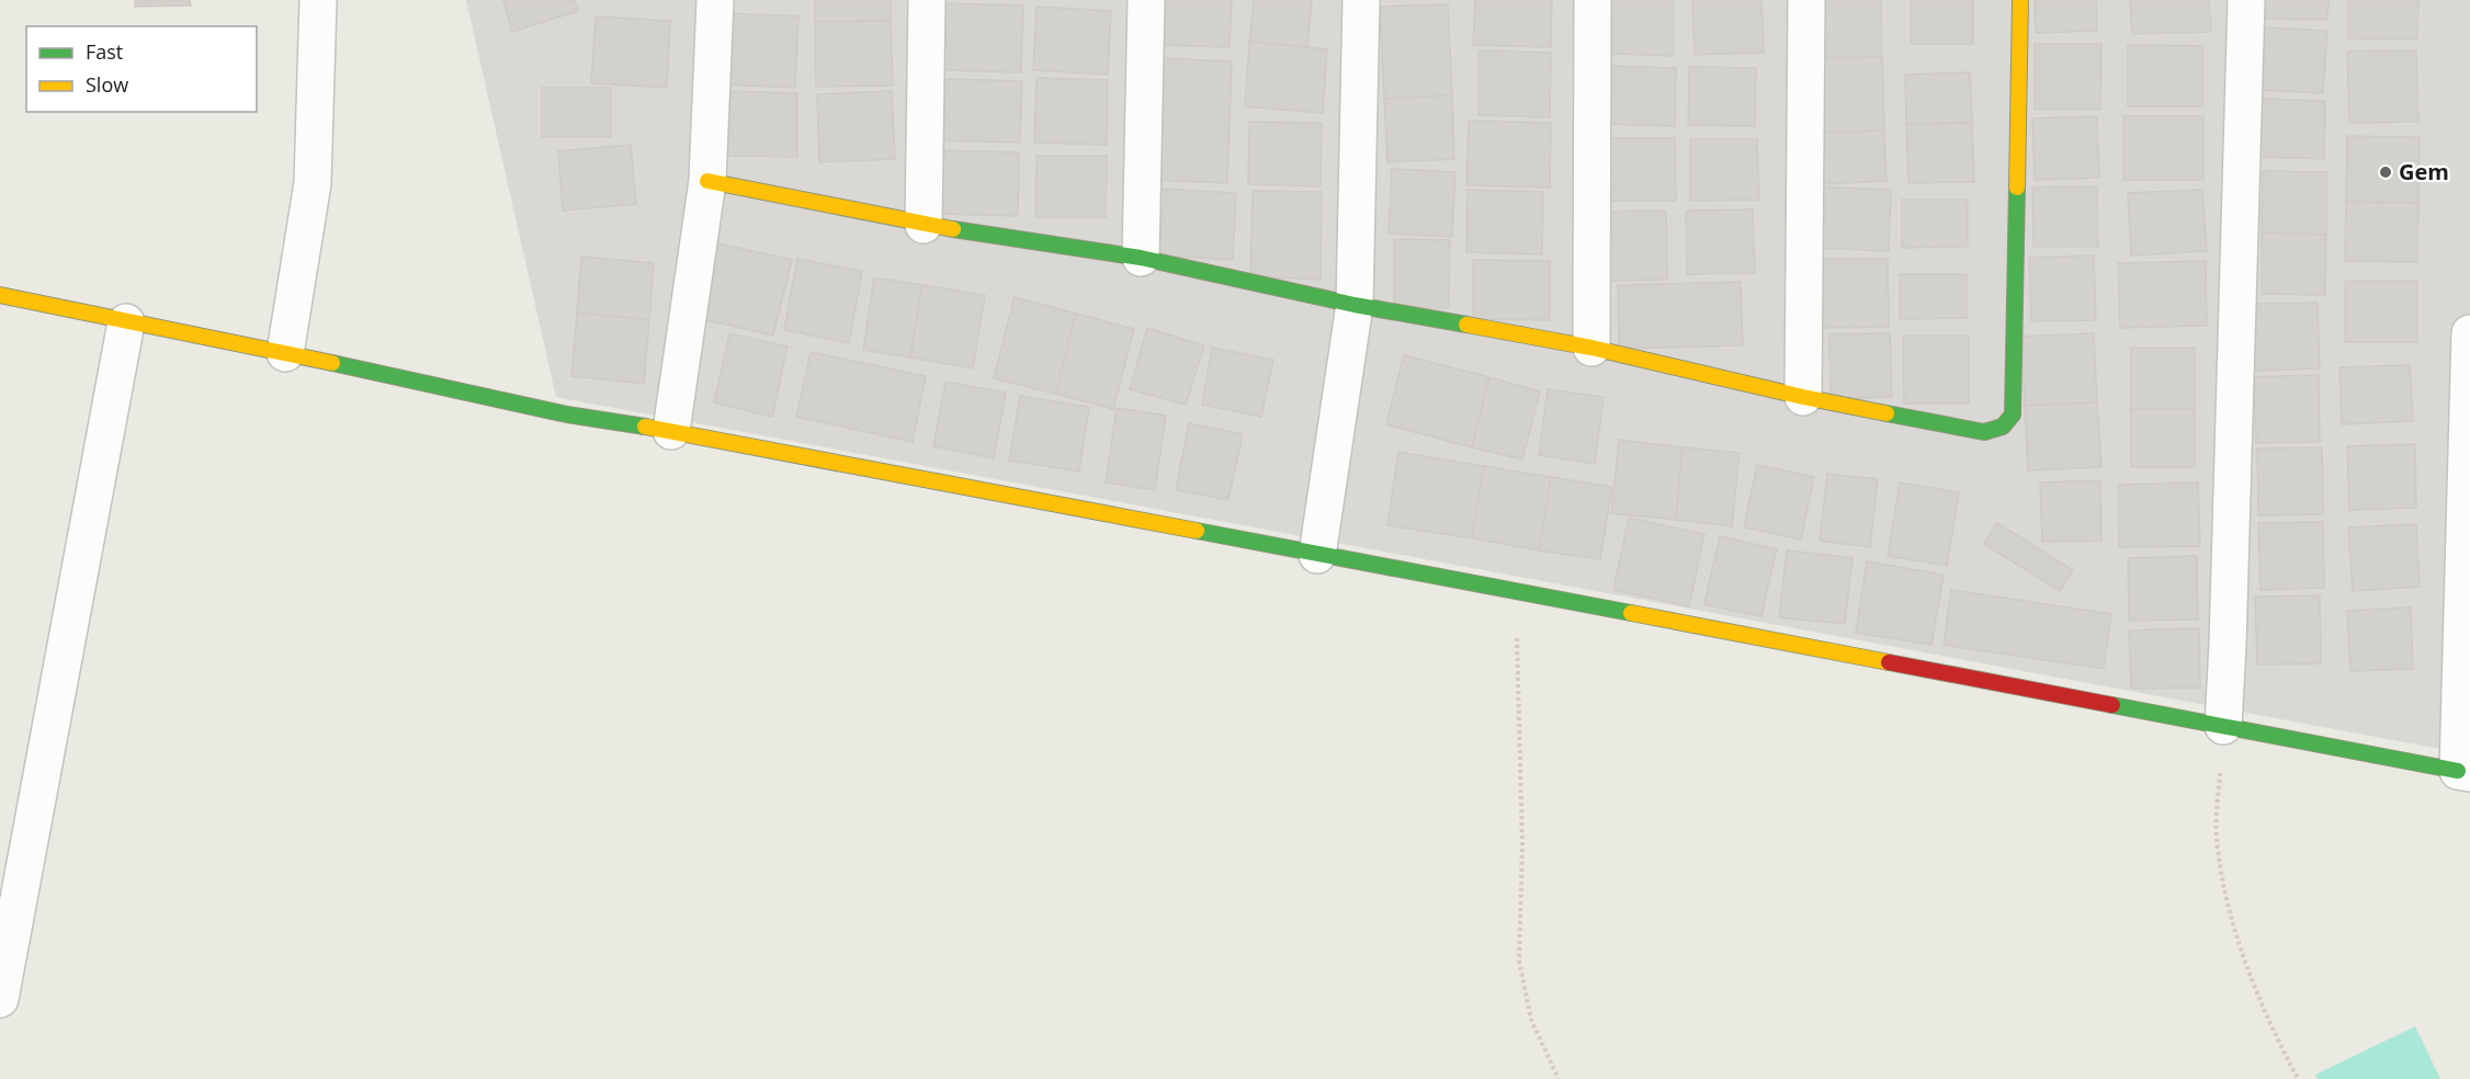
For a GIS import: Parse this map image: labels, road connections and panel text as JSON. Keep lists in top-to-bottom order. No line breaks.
{"places":["Gem"],"legend":["Fast","Slow"]}
